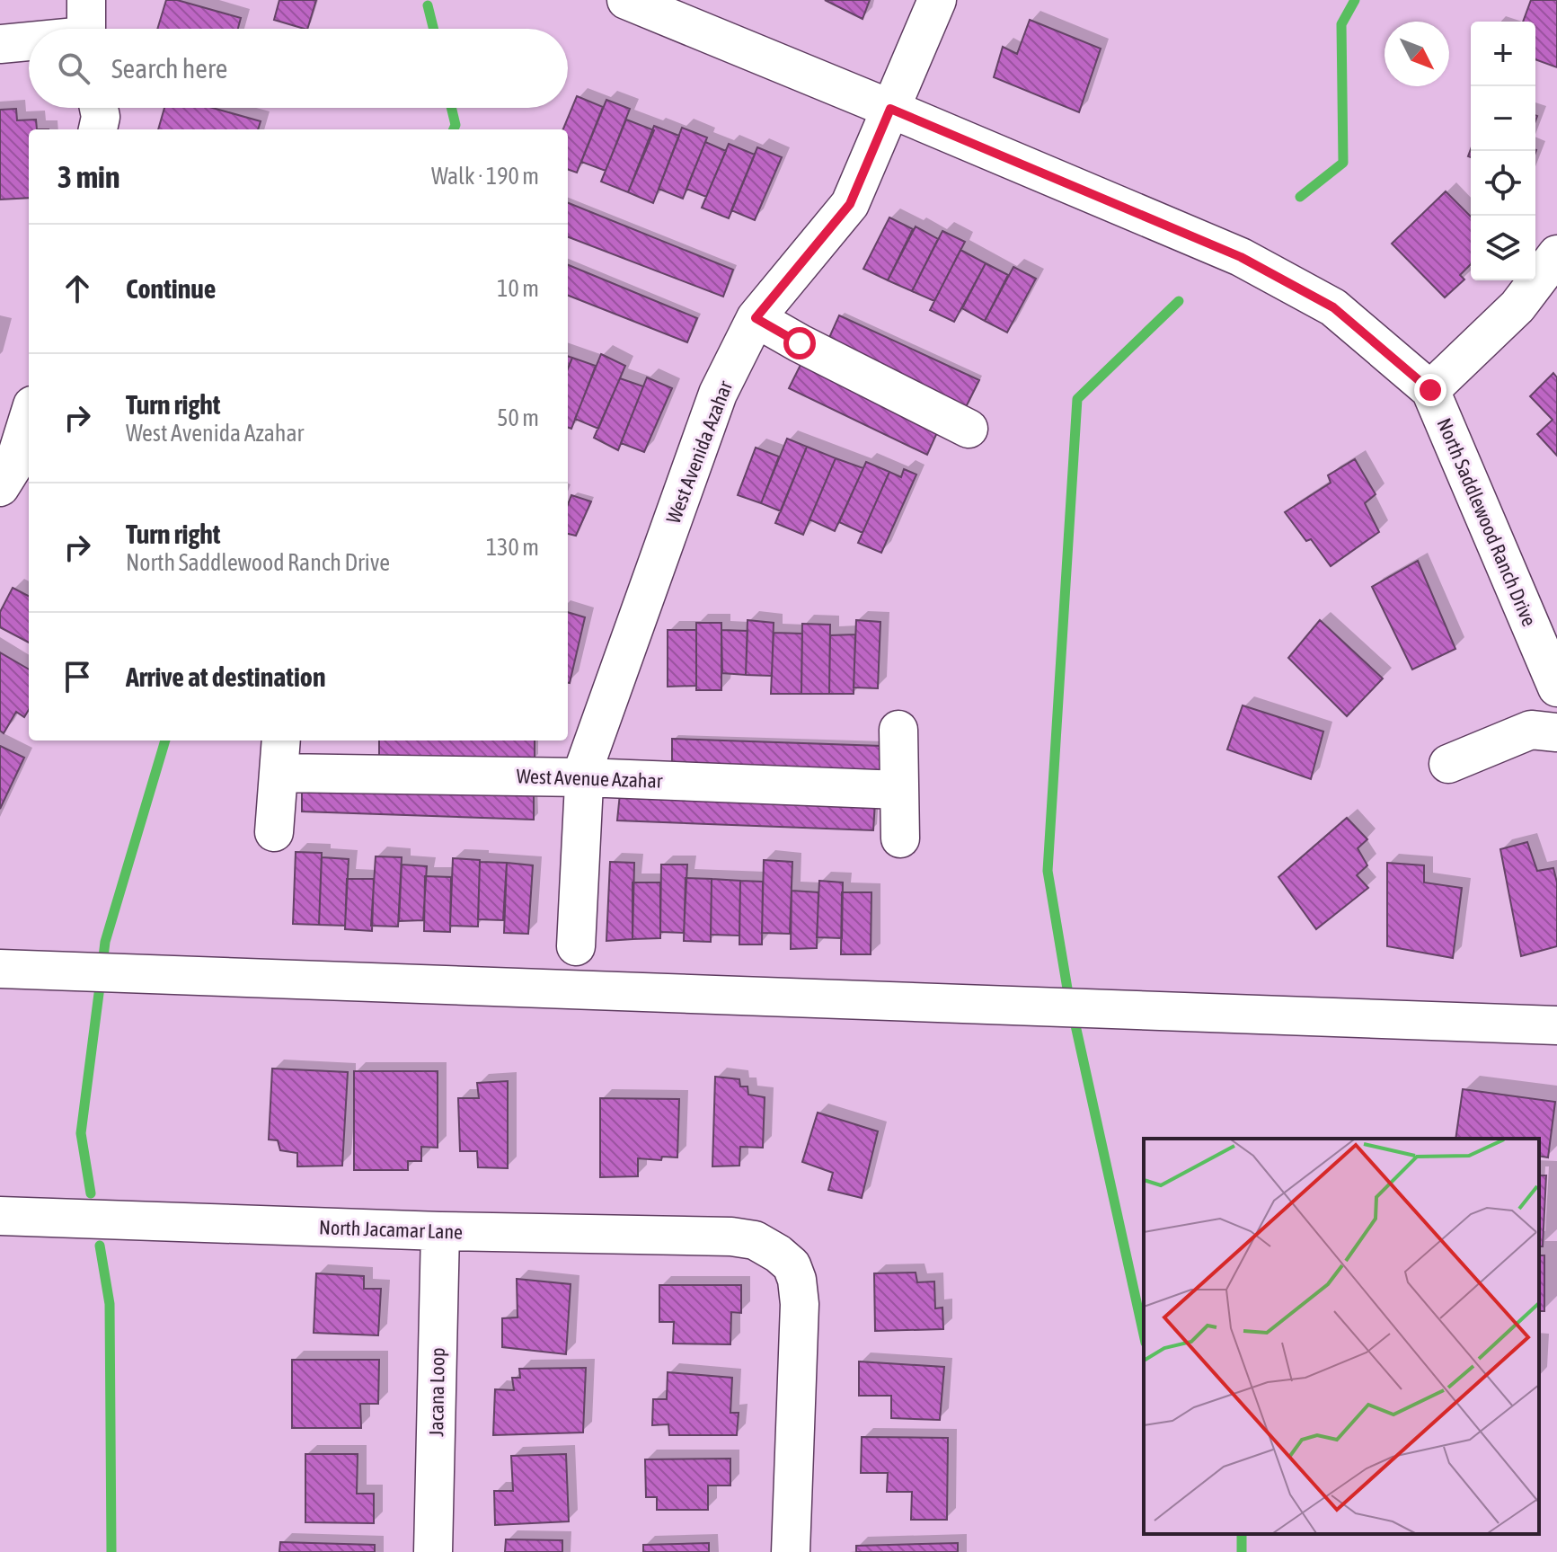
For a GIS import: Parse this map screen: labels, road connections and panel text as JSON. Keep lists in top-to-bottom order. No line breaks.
{"streets":{"street":["West Avenida Azahar","North Saddlewood Ranch Drive","West Avenue Azahar","North Jacamar Lane","Jacana Loop"]},"crossings":[["West Avenida Azahar","North Saddlewood Ranch Drive"],["West Avenida Azahar","West Avenue Azahar"],["North Jacamar Lane","Jacana Loop"]],"north":"bottom right","page":{"map_buttons":["+","−"],"search":"Search here","heading":["3 min","Walk · 190 m"],"list":[["Continue","10 m"],["Turn right","West Avenida Azahar","50 m"],["Turn right","North Saddlewood Ranch Drive","130 m"],"Arrive at destination"]}}
